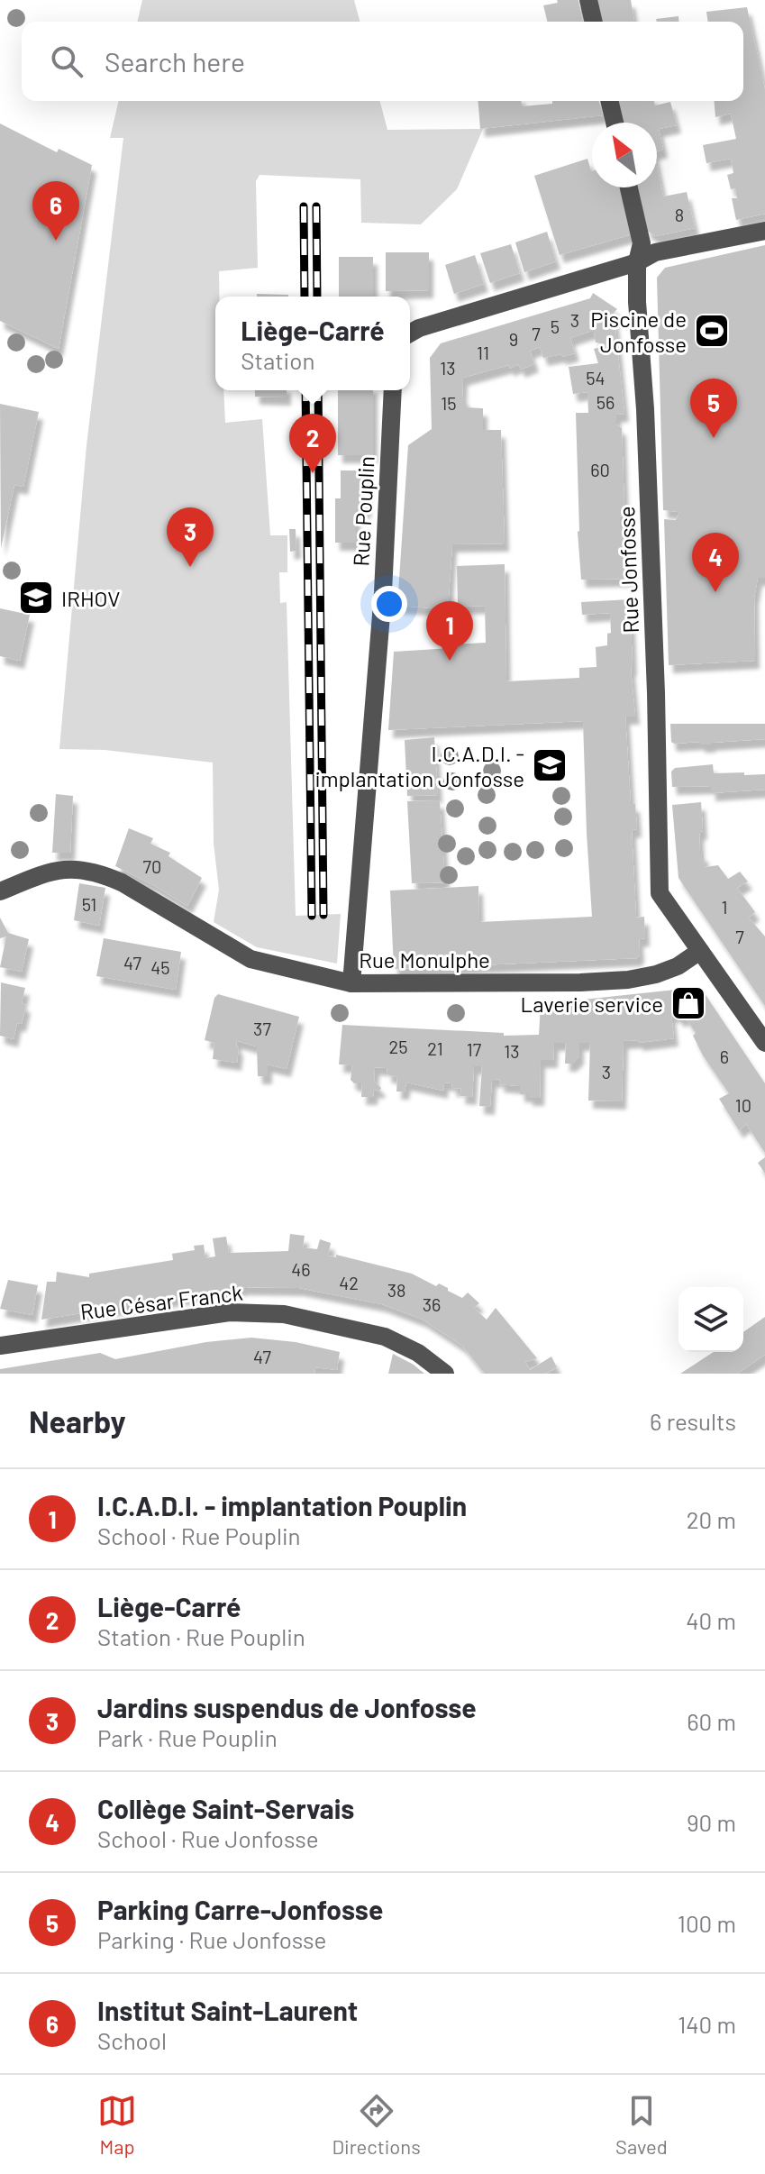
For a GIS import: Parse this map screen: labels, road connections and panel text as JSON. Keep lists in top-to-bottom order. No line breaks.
{"streets":{"street":["Rue Pouplin","Rue Jonfosse","Rue Monulphe","Rue César Franck"]},"crossings":[["Rue Pouplin","Rue Monulphe"],["Rue Jonfosse","Rue Monulphe"]],"places":{"sports":["Piscine de Jonfosse"],"school or university":["IRHOV","I.C.A.D.I. - implantation Jonfosse"],"shop":["Laverie service"]},"house_numbers":["8","3","5","7","9","11","13","54","56","15","60","70","51","1","7","47","45","37","25","21","17","13","6","3","10","46","42","38","36","47"],"north":"top left","page":{"search":"Search here","pins":["6","5","2","3","4","1"],"popup":["Liège-Carré","Station"],"heading":["Nearby","6 results"],"list":[{"mark":"1","name":"I.C.A.D.I. - implantation Pouplin","note":"School · Rue Pouplin","value":"20 m"},{"mark":"2","name":"Liège-Carré","note":"Station · Rue Pouplin","value":"40 m"},{"mark":"3","name":"Jardins suspendus de Jonfosse","note":"Park · Rue Pouplin","value":"60 m"},{"mark":"4","name":"Collège Saint-Servais","note":"School · Rue Jonfosse","value":"90 m"},{"mark":"5","name":"Parking Carre-Jonfosse","note":"Parking · Rue Jonfosse","value":"100 m"},{"mark":"6","name":"Institut Saint-Laurent","note":"School","value":"140 m"}],"nav":["Map","Directions","Saved"]}}
